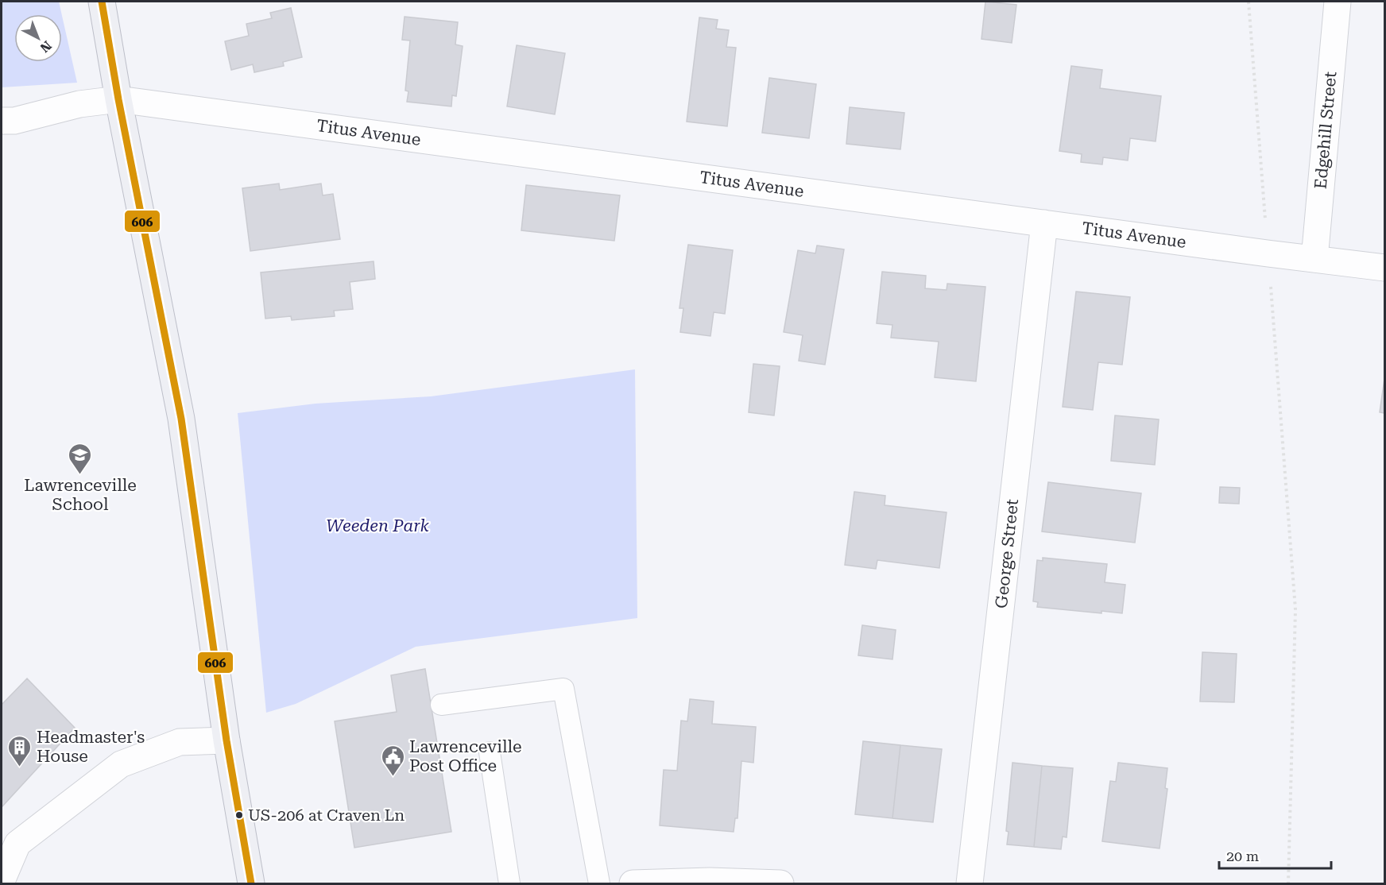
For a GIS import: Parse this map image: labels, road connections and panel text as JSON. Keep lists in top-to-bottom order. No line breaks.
{"streets":{"street":["Edgehill Street","Titus Avenue","George Street"]},"crossings":[["Edgehill Street","Titus Avenue"],["Titus Avenue","George Street"]],"parks":["Weeden Park"],"places":{"school or university":["Lawrenceville School"],"building":["Headmaster's House"],"public building":["Lawrenceville Post Office"],"other":["US-206 at Craven Ln"]},"lines":["transit line 606"],"scale_bar":"20 m","north":"bottom right"}
